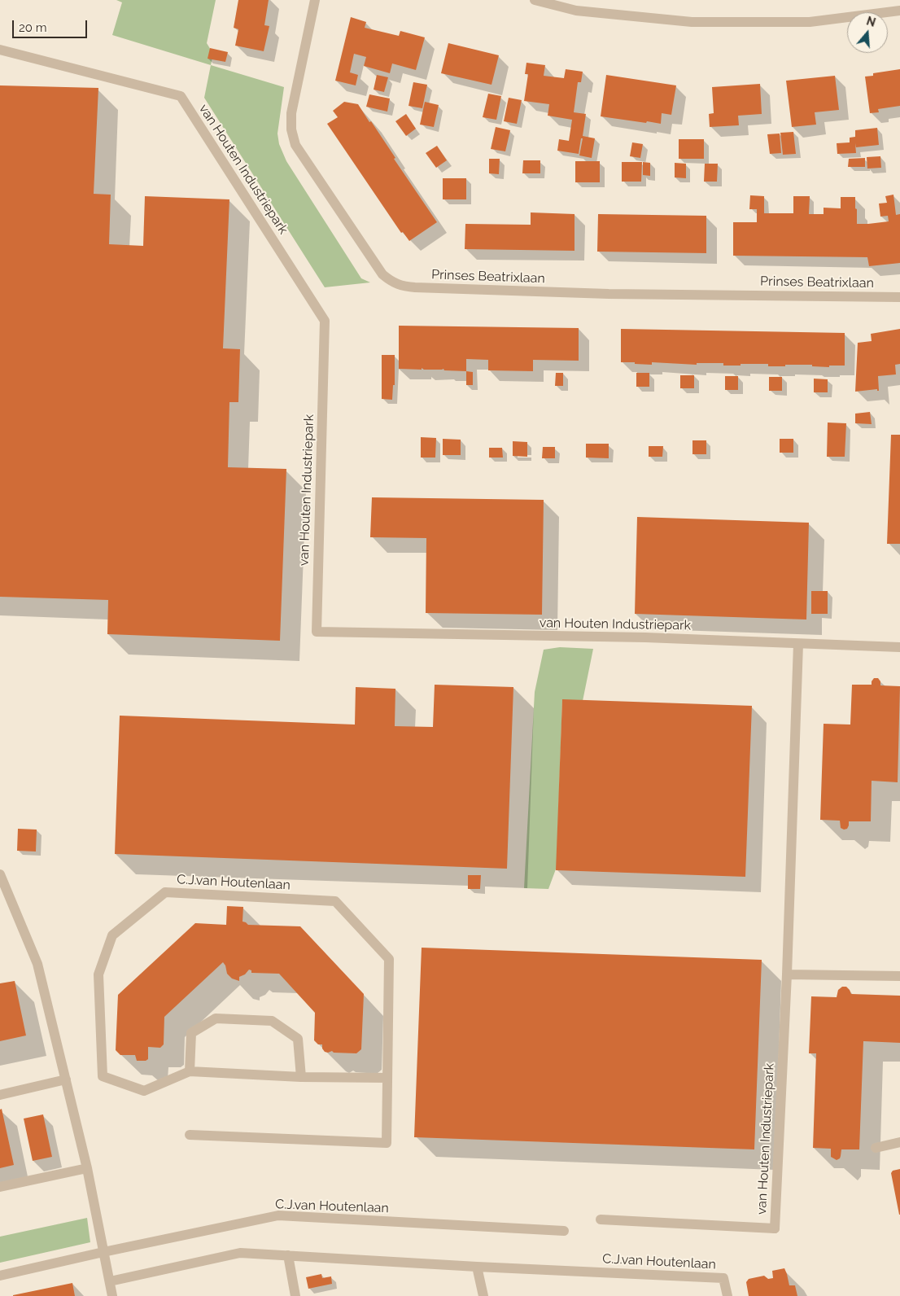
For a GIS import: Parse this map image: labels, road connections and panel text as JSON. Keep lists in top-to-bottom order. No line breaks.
{"streets":{"street":["van Houten Industriepark","Prinses Beatrixlaan","C.J.van Houtenlaan"]},"scale_bar":"20 m","north":"top"}
